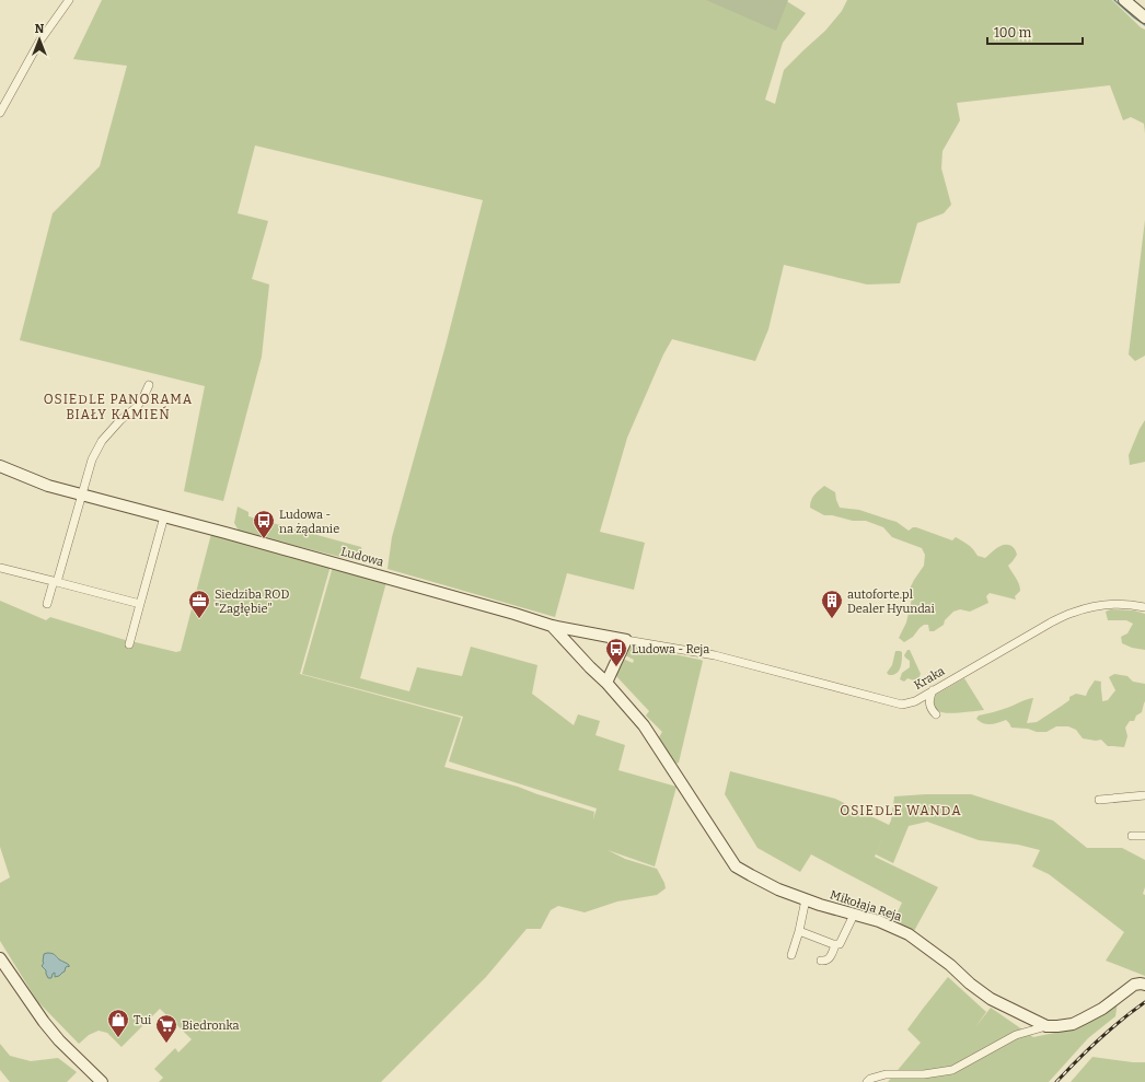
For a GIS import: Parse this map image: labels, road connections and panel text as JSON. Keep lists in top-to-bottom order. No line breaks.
{"streets":{"street":["Ludowa","Kraka","Mikołaja Reja"]},"crossings":[["Ludowa","Kraka"],["Ludowa","Mikołaja Reja"]],"districts":["OSIEDLE PANORAMA BIAŁY KAMIEŃ","OSIEDLE WANDA"],"places":{"bus stop":["Ludowa - na żądanie","Ludowa - Reja"],"office":["Siedziba ROD \"Zagłębie\""],"building":["autoforte.pl Dealer Hyundai"],"shop":["Tui"],"supermarket":["Biedronka"]},"scale_bar":"100 m","north":"top"}
